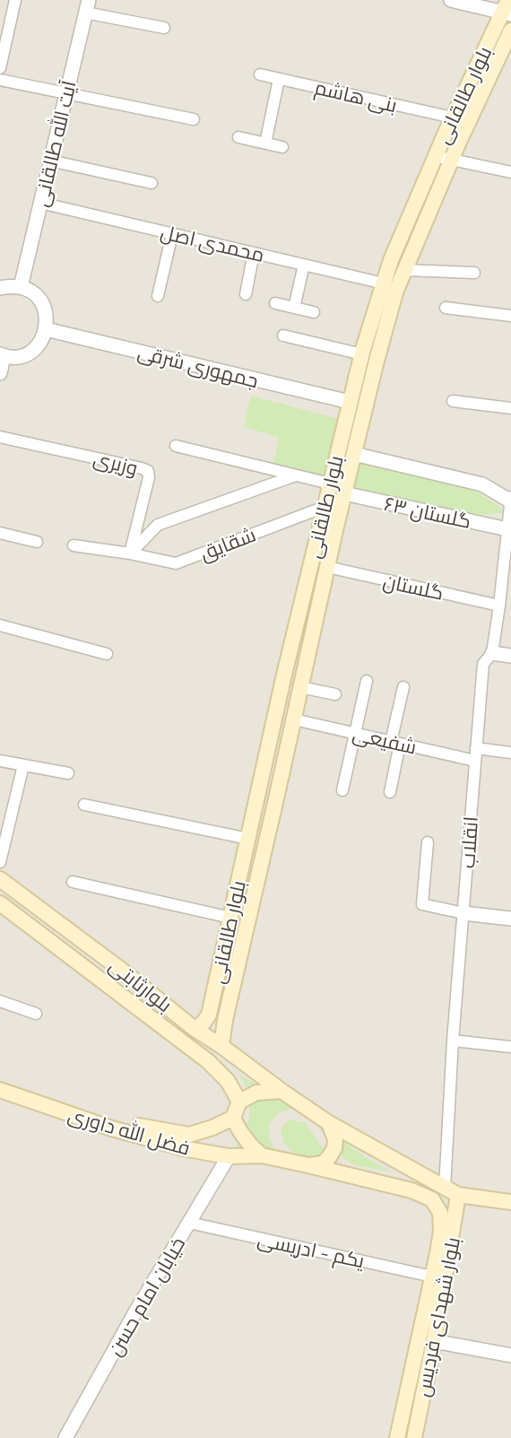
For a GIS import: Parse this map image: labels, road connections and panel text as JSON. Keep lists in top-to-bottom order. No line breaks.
{"streets":{"main road":["بلوار طالقانی","بلوارثابتی","فضل الله داوری","بلوار شهدای فردیس"],"street":["بنی هاشم","آیت الله طالقانی","محمدی اصل","جمهوری شرقی","وزیری","گلستان ۶۳","شقایق","گلستان","شفیعی","انقلاب","یکم - ادریسی","خیابان امام حسن"]},"crossings":[["بلوار طالقانی","بنی هاشم"],["بلوار طالقانی","محمدی اصل"],["بلوار طالقانی","جمهوری شرقی"],["بلوار طالقانی","گلستان ۶۳"],["بلوار طالقانی","شقایق"],["بلوار طالقانی","گلستان"],["بلوار طالقانی","شفیعی"],["بلوار طالقانی","بلوارثابتی"],["آیت الله طالقانی","محمدی اصل"],["وزیری","شقایق"],["گلستان ۶۳","انقلاب"],["گلستان","انقلاب"],["شفیعی","انقلاب"],["بلوارثابتی","فضل الله داوری"],["بلوارثابتی","بلوار شهدای فردیس"],["فضل الله داوری","خیابان امام حسن"],["فضل الله داوری","بلوار شهدای فردیس"],["یکم - ادریسی","خیابان امام حسن"],["یکم - ادریسی","بلوار شهدای فردیس"]]}
